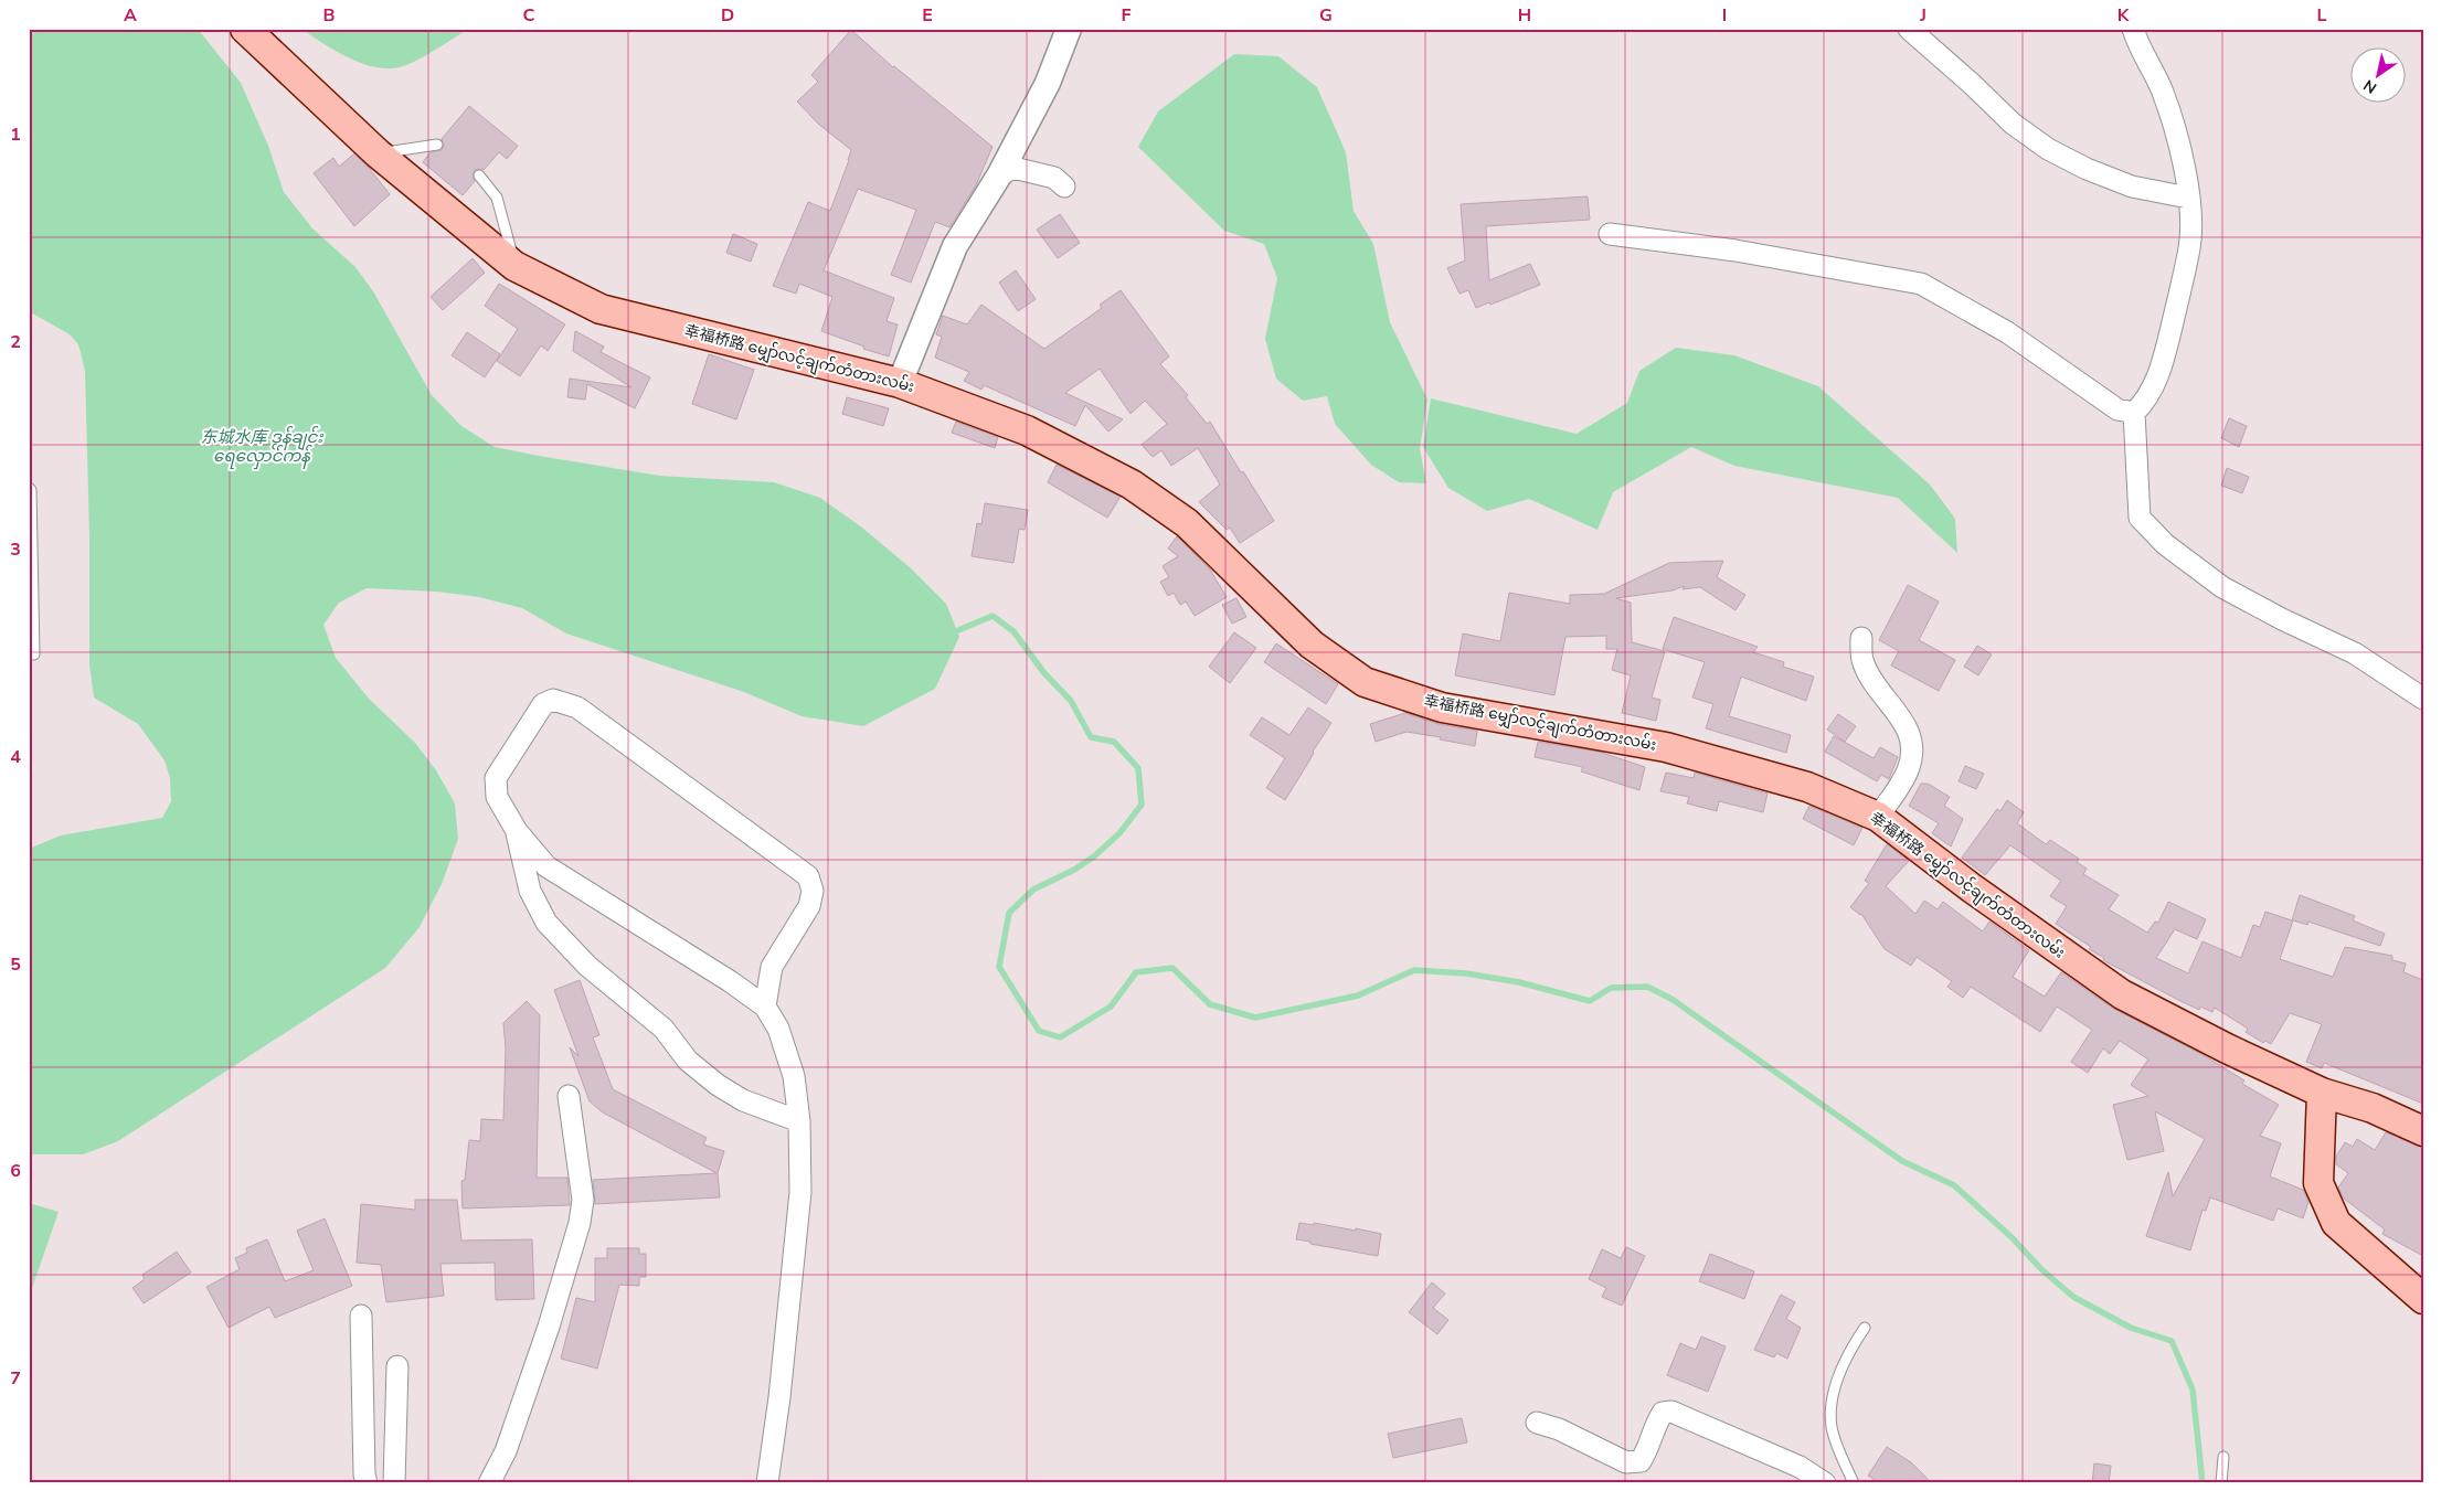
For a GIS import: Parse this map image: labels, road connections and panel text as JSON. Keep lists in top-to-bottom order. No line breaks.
{"streets":{"main road":["幸福桥路 မျှော်လင့်ချက်တံတားလမ်း"]},"water":["东城水库 ဒွန်ချင်း ရေလှောင်ကန်"],"north":"bottom left","grid":{"columns":["A","B","C","D","E","F","G","H","I","J","K","L"],"rows":["1","2","3","4","5","6","7"]}}
